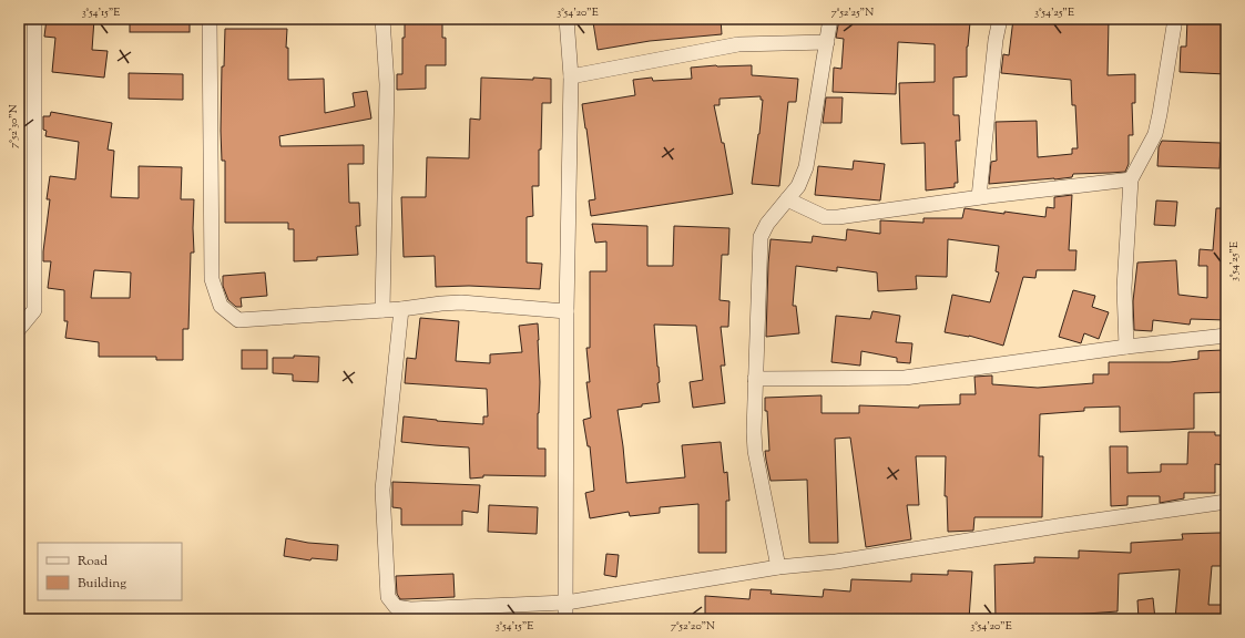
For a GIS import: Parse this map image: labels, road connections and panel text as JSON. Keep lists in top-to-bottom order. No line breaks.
{"legend":["Road","Building"],"coordinates":["3°54'15\"E","3°54'20\"E","7°52'25\"N","3°54'25\"E","7°52'30\"N","7°52'20\"N"]}
